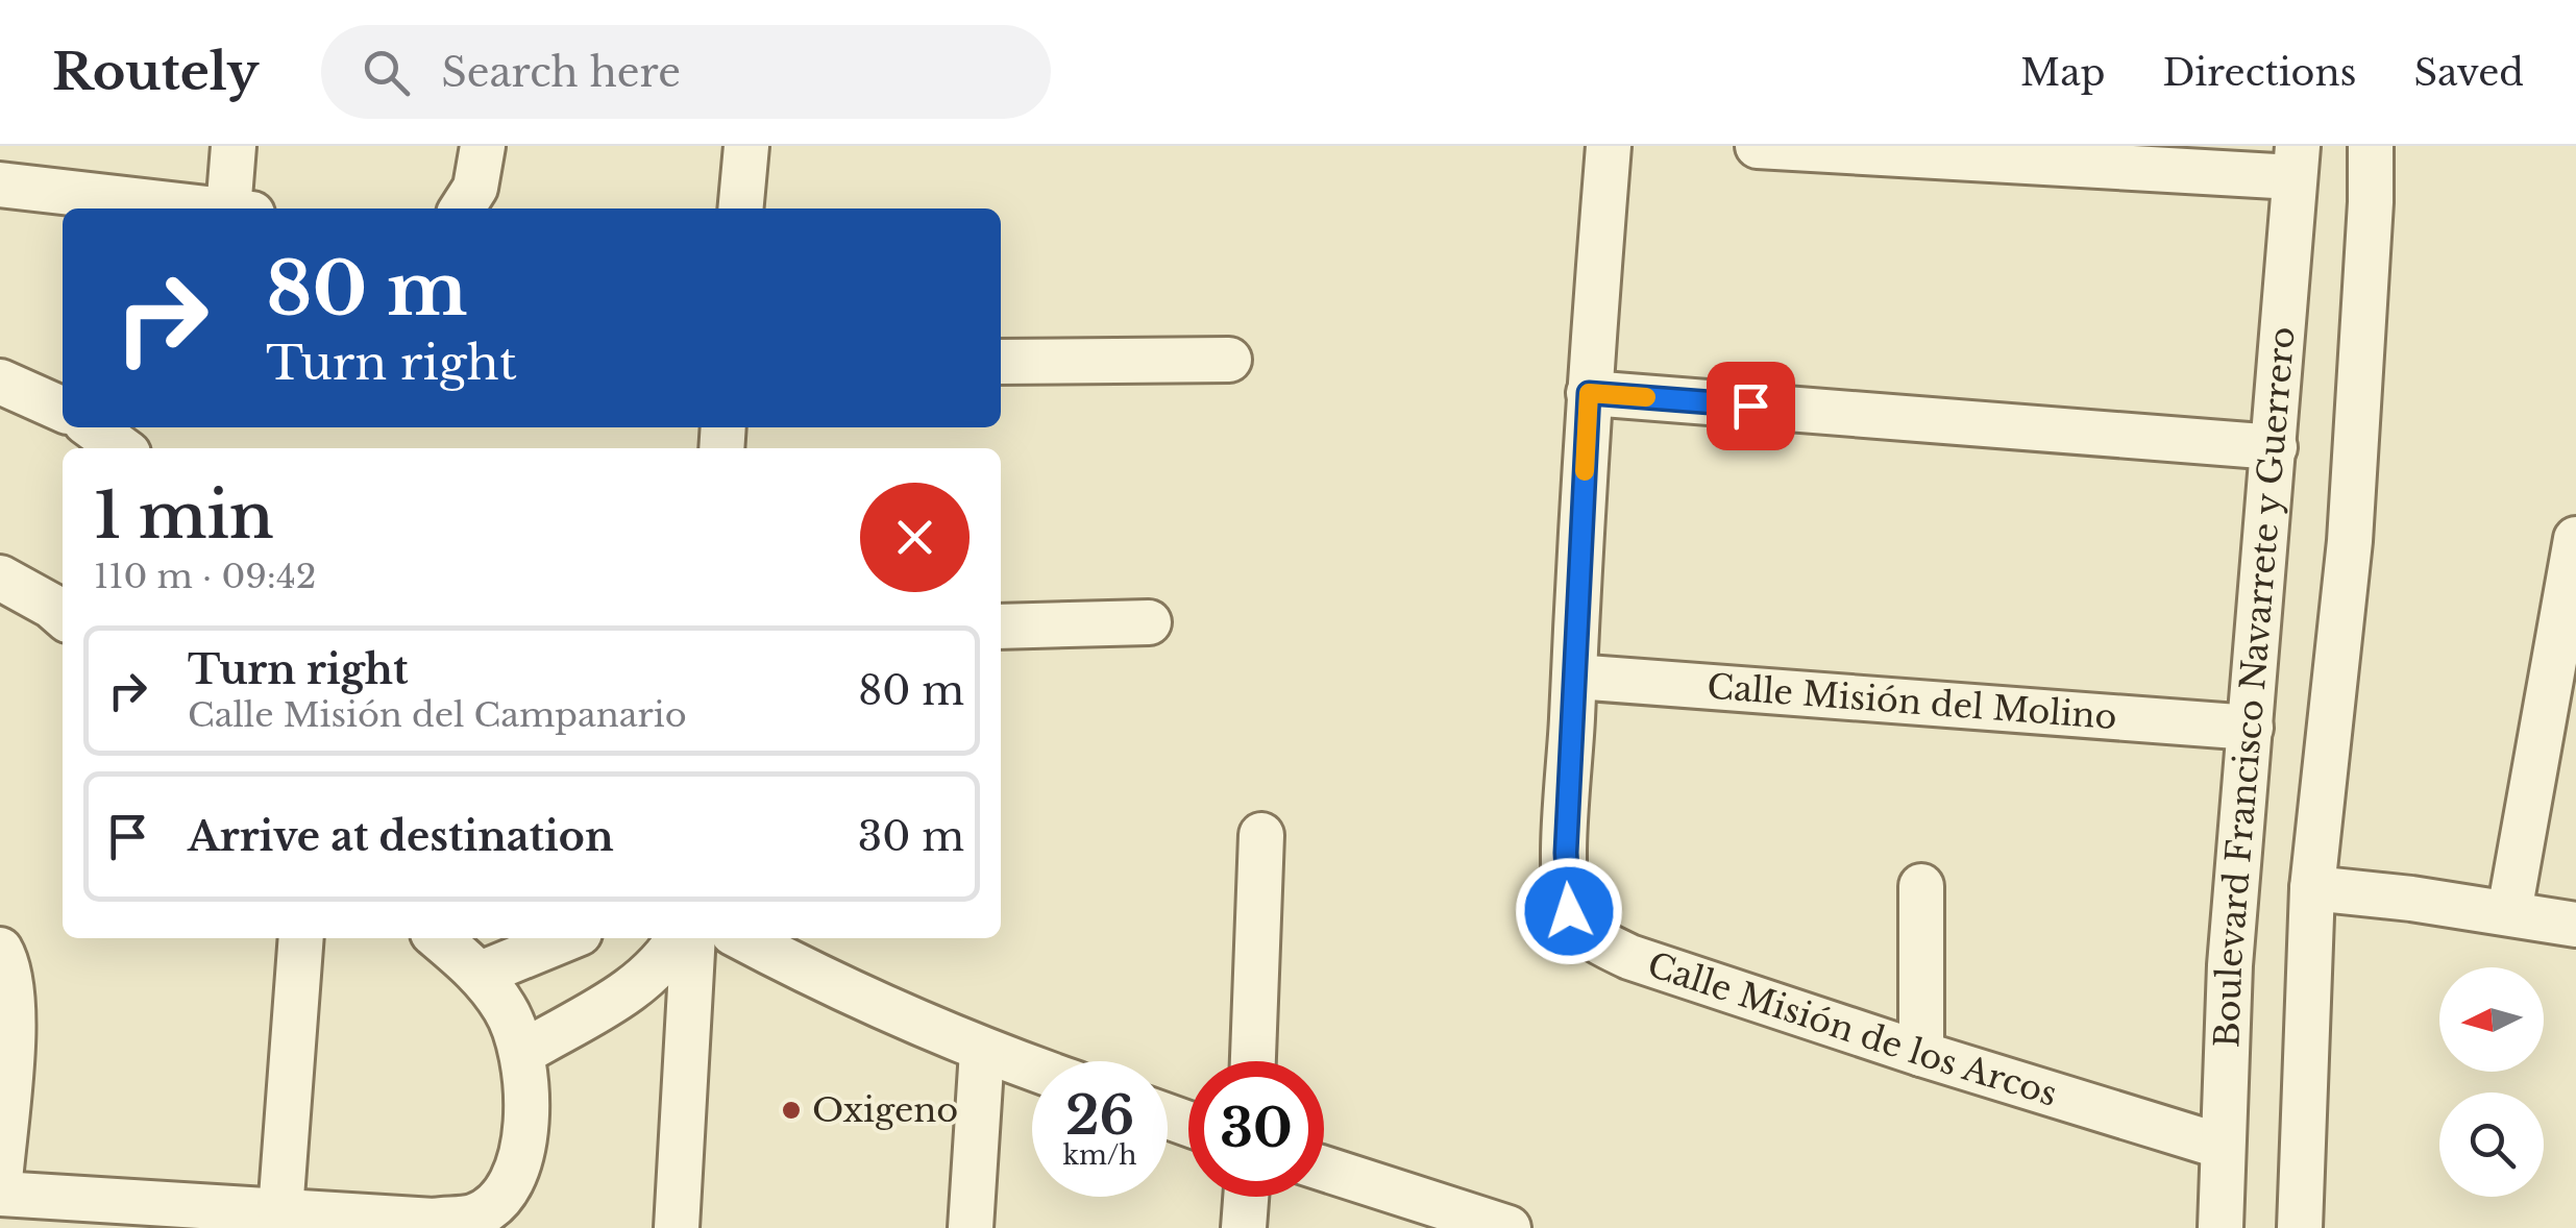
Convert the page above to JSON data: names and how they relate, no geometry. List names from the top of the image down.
{
  "streets": {
    "street": ["Boulevard Francisco Navarrete y Guerrero", "Calle Misión del Molino", "Calle Misión de los Arcos"]
  },
  "crossings": [
    ["Boulevard Francisco Navarrete y Guerrero", "Calle Misión del Molino"],
    ["Boulevard Francisco Navarrete y Guerrero", "Calle Misión de los Arcos"],
    ["Calle Misión del Molino", "Calle Misión de los Arcos"]
  ],
  "places": ["Oxigeno"],
  "north": "left",
  "page": {
    "header": "Routely",
    "search": "Search here",
    "nav": ["Map", "Directions", "Saved"],
    "turn": ["80 m", "Turn right"],
    "heading": ["1 min", "110 m · 09:42"],
    "list": [
      {
        "name": "Turn right",
        "note": "Calle Misión del Campanario",
        "value": "80 m"
      },
      {
        "name": "Arrive at destination",
        "value": "30 m"
      }
    ],
    "speed": "26 km/h",
    "limit": "30"
  }
}
